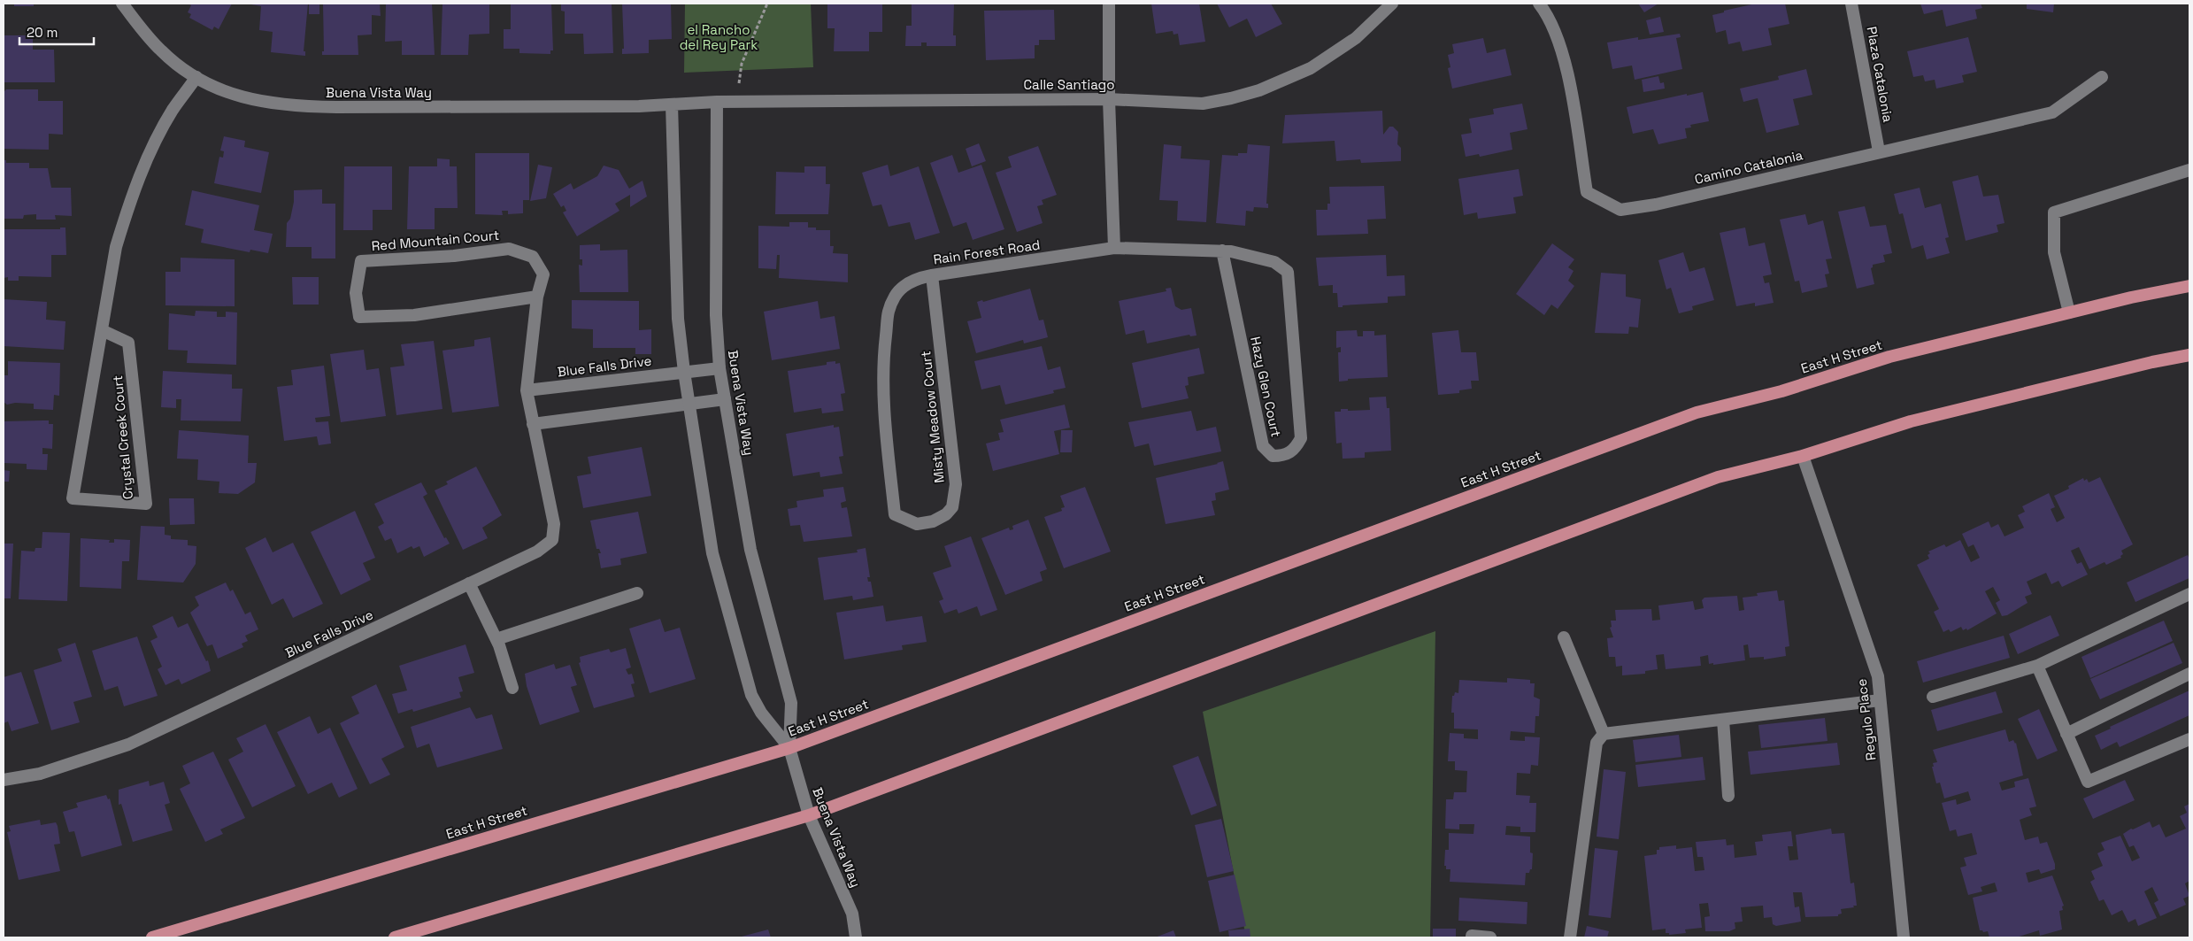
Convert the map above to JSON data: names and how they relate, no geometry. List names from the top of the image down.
{
  "streets": {
    "main road": ["East H Street"],
    "street": [
      "Plaza Catalonia",
      "Calle Santiago",
      "Buena Vista Way",
      "Camino Catalonia",
      "Red Mountain Court",
      "Rain Forest Road",
      "Blue Falls Drive",
      "Hazy Glen Court",
      "Misty Meadow Court",
      "Crystal Creek Court",
      "Regulo Place"
    ]
  },
  "crossings": [
    ["Plaza Catalonia", "Camino Catalonia"],
    ["Calle Santiago", "Buena Vista Way"],
    ["Buena Vista Way", "East H Street"],
    ["Buena Vista Way", "Blue Falls Drive"],
    ["Buena Vista Way", "Crystal Creek Court"],
    ["Red Mountain Court", "Blue Falls Drive"],
    ["Rain Forest Road", "Hazy Glen Court"],
    ["Rain Forest Road", "Misty Meadow Court"]
  ],
  "parks": ["el Rancho del Rey Park"],
  "scale_bar": "20 m"
}
